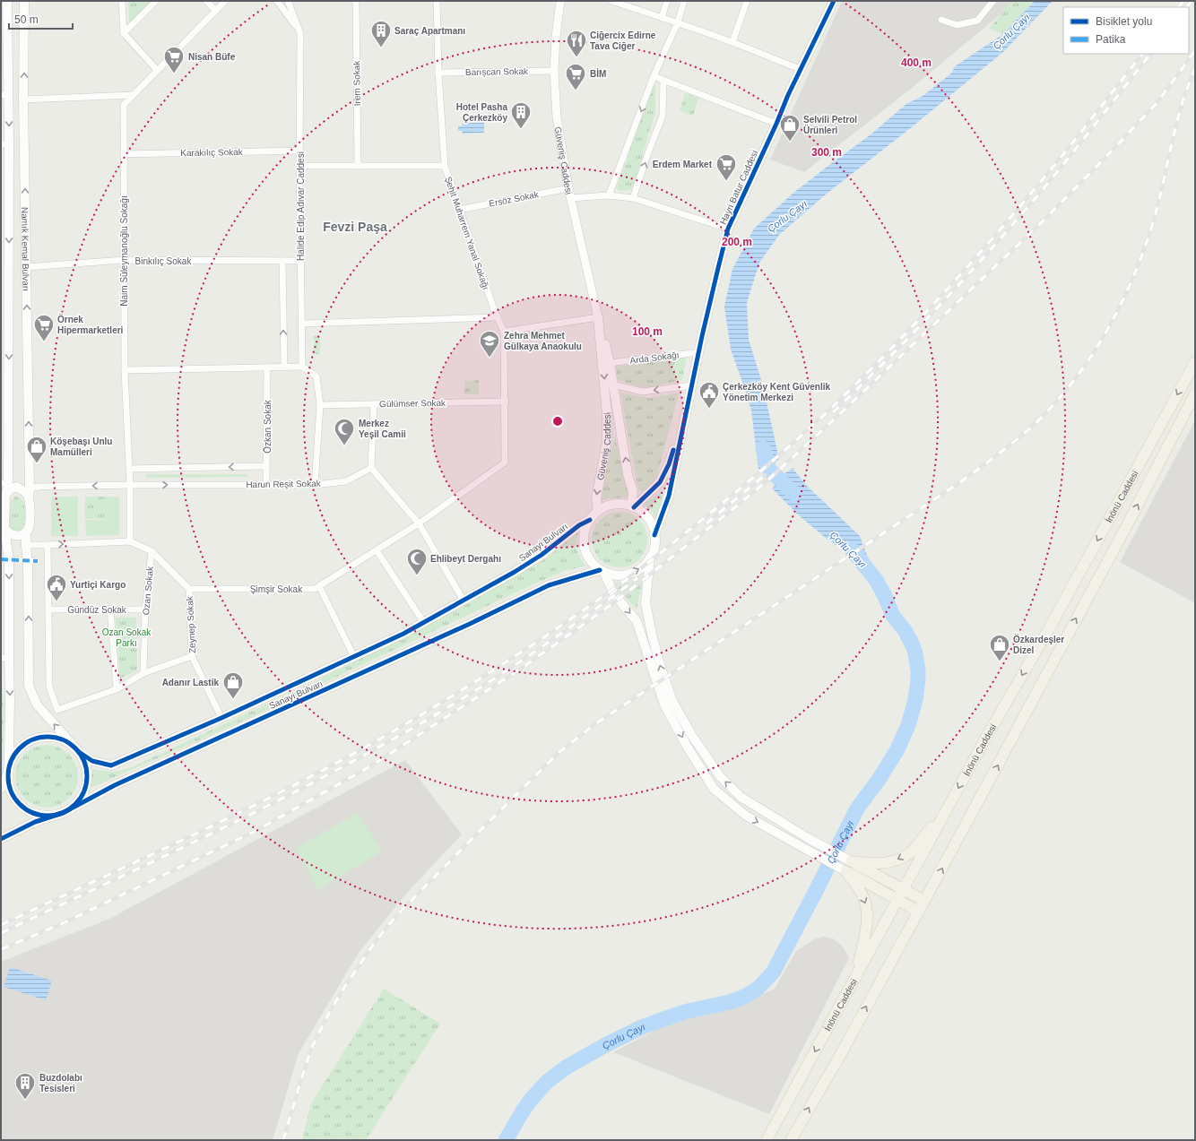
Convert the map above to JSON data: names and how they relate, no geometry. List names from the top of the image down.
{
  "streets": {
    "main road": [
      "Güveniş Caddesi",
      "Hayri Batur Caddesi",
      "Namık Kemal Bulvarı",
      "İnönü Caddesi",
      "Sanayi Bulvarı"
    ],
    "street": [
      "Barışcan Sokak",
      "İrem Sokak",
      "Karakılıç Sokak",
      "Ersöz Sokak",
      "Halide Edip Adıvar Caddesi",
      "Şehit Muharrem Yanal Sokağı",
      "Naim Süleymanoğlu Sokağı",
      "Binkılıç Sokak",
      "Arda Sokağı",
      "Gülümser Sokak",
      "Özkan Sokak",
      "Harun Reşit Sokak",
      "Şimşir Sokak",
      "Ozan Sokak",
      "Gündüz Sokak",
      "Zeynep Sokak"
    ]
  },
  "crossings": [
    ["Barışcan Sokak", "Güveniş Caddesi"],
    ["Barışcan Sokak", "Şehit Muharrem Yanal Sokağı"],
    ["Karakılıç Sokak", "Halide Edip Adıvar Caddesi"],
    ["Karakılıç Sokak", "Naim Süleymanoğlu Sokağı"],
    ["Güveniş Caddesi", "Hayri Batur Caddesi"],
    ["Güveniş Caddesi", "Ersöz Sokak"],
    ["Güveniş Caddesi", "Arda Sokağı"],
    ["Güveniş Caddesi", "Sanayi Bulvarı"],
    ["Hayri Batur Caddesi", "Arda Sokağı"],
    ["Hayri Batur Caddesi", "Sanayi Bulvarı"],
    ["Ersöz Sokak", "Şehit Muharrem Yanal Sokağı"],
    ["Halide Edip Adıvar Caddesi", "Binkılıç Sokak"],
    ["Şehit Muharrem Yanal Sokağı", "Gülümser Sokak"],
    ["Şehit Muharrem Yanal Sokağı", "Şimşir Sokak"],
    ["Namık Kemal Bulvarı", "Binkılıç Sokak"],
    ["Namık Kemal Bulvarı", "Harun Reşit Sokak"],
    ["Namık Kemal Bulvarı", "Sanayi Bulvarı"],
    ["Naim Süleymanoğlu Sokağı", "Binkılıç Sokak"],
    ["Naim Süleymanoğlu Sokağı", "Harun Reşit Sokak"],
    ["Özkan Sokak", "Harun Reşit Sokak"],
    ["Sanayi Bulvarı", "Zeynep Sokak"],
    ["Şimşir Sokak", "Zeynep Sokak"],
    ["Ozan Sokak", "Gündüz Sokak"]
  ],
  "districts": ["Fevzi Paşa"],
  "water": ["Çorlu Çayı"],
  "parks": ["Ozan Sokak Parkı"],
  "places": {
    "building": ["Saraç Apartmanı", "Hotel Pasha Çerkezköy", "Buzdolabı Tesisleri"],
    "restaurant": ["Ciğercix Edirne Tava Ciğer"],
    "supermarket": [
      "Nisan Büfe",
      "BİM",
      "Erdem Market",
      "Örnek Hipermarketleri"
    ],
    "shop": [
      "Selvili Petrol Ürünleri",
      "Köşebaşı Unlu Mamülleri",
      "Özkardeşler Dizel",
      "Adanır Lastik"
    ],
    "school or university": ["Zehra Mehmet Gülkaya Anaokulu"],
    "public building": ["Çerkezköy Kent Güvenlik Yönetim Merkezi", "Yurtiçi Kargo"],
    "mosque": ["Merkez Yeşil Camii", "Ehlibeyt Dergahı"]
  },
  "legend": ["Bisiklet yolu", "Patika"],
  "scale_bar": "50 m",
  "rings": [
    "400 m",
    "300 m",
    "200 m",
    "100 m"
  ]
}
